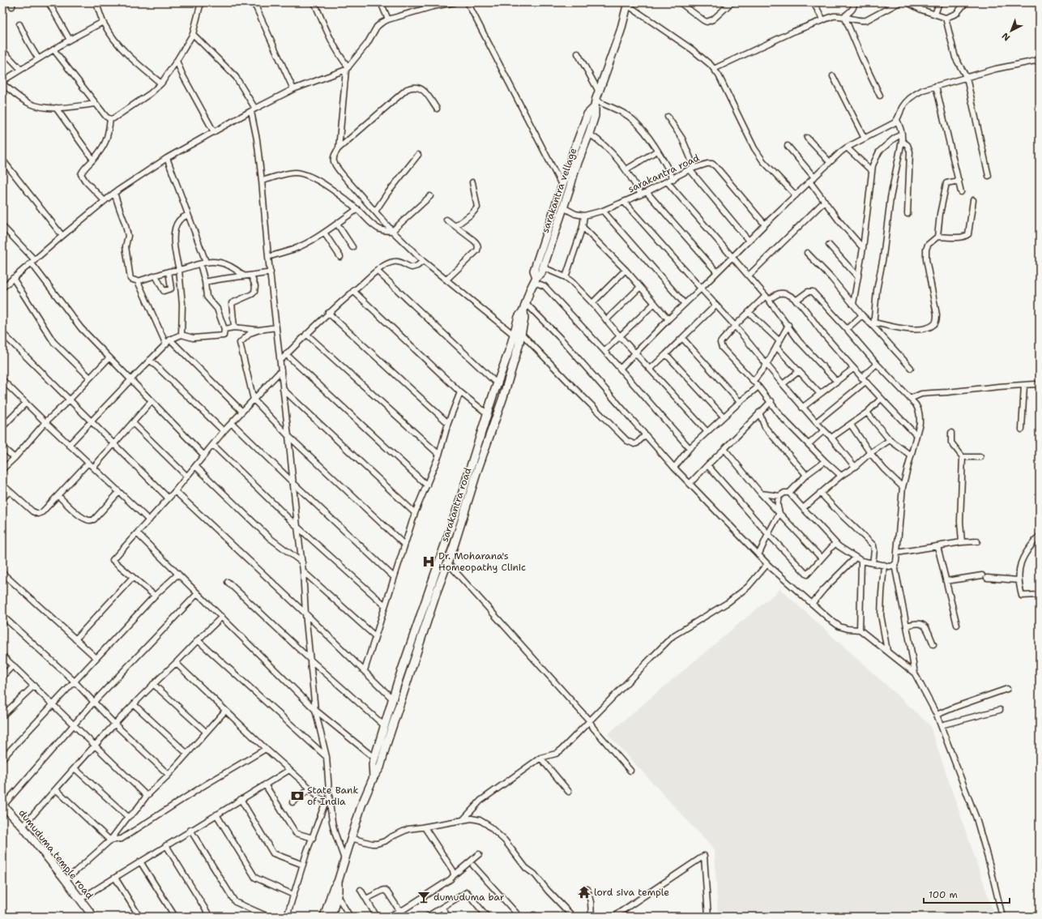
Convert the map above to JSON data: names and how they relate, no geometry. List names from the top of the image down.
{
  "streets": {
    "street": ["sarakantra road", "sarakantra vellage", "dumuduma temple road"]
  },
  "crossings": [
    ["sarakantra road", "sarakantra vellage"]
  ],
  "places": {
    "hospital": ["Dr. Moharana's Homeopathy Clinic"],
    "bank": ["State Bank of India"],
    "temple": ["lord siva temple"],
    "bar": ["dumuduma bar"]
  },
  "scale_bar": "100 m",
  "north": "bottom left"
}
